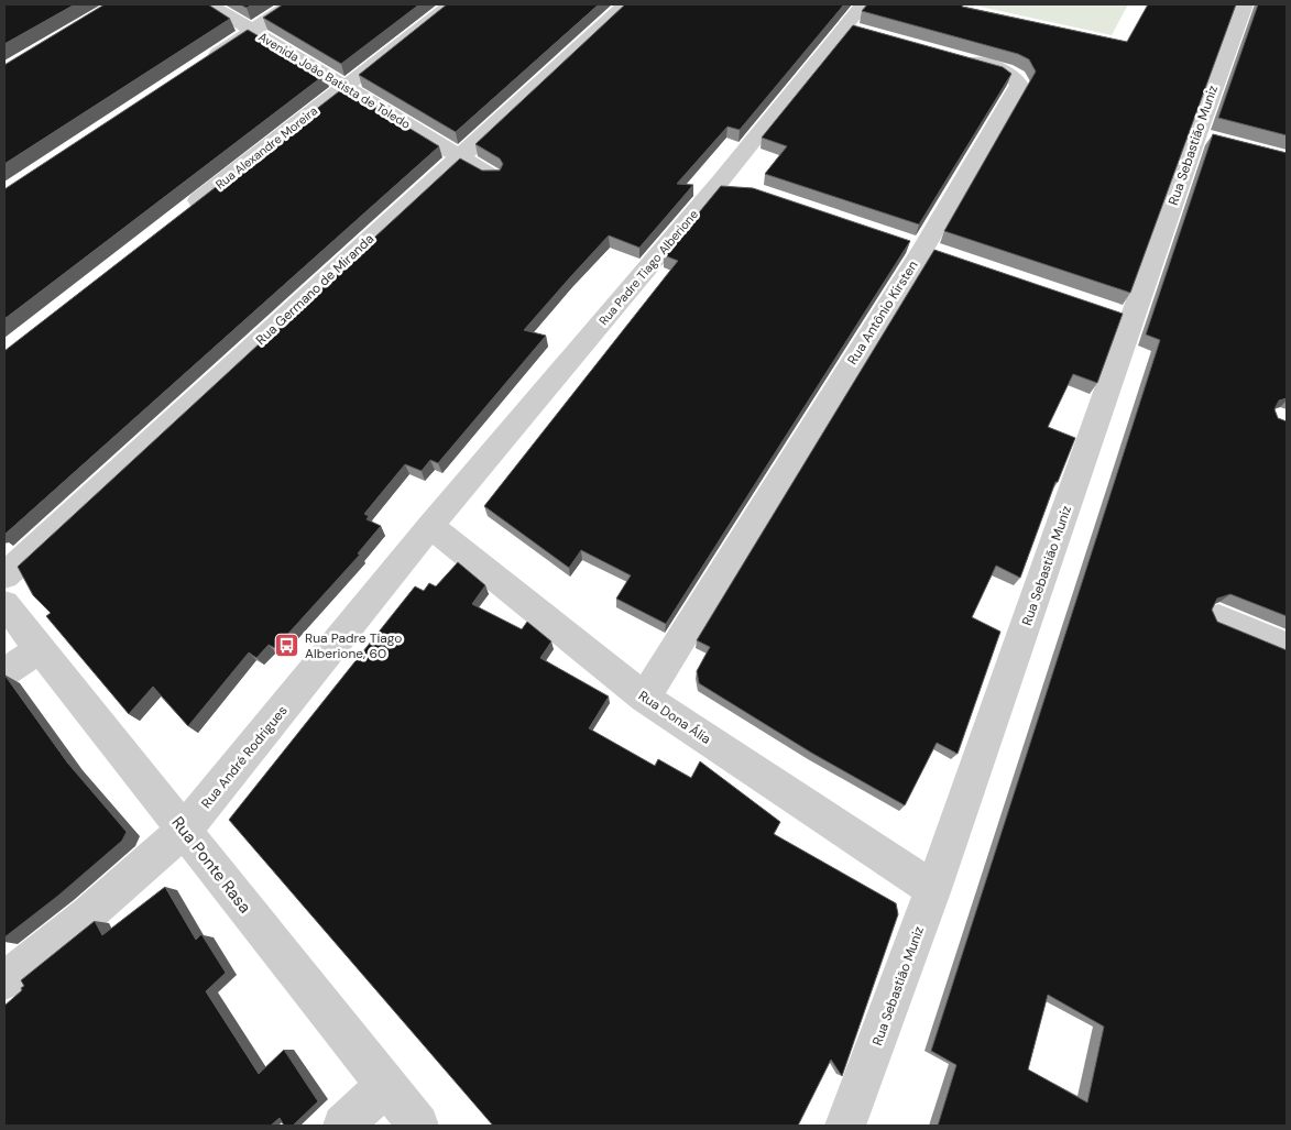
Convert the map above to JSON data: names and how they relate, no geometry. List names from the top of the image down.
{
  "streets": {
    "street": [
      "Avenida João Batista de Toledo",
      "Rua Sebastião Muniz",
      "Rua Alexandre Moreira",
      "Rua Padre Tiago Alberione",
      "Rua Germano de Miranda",
      "Rua Antônio Kirsten",
      "Rua Dona Ália",
      "Rua André Rodrigues",
      "Rua Ponte Rasa"
    ]
  },
  "crossings": [
    ["Avenida João Batista de Toledo", "Rua Alexandre Moreira"],
    ["Avenida João Batista de Toledo", "Rua Germano de Miranda"],
    ["Rua Sebastião Muniz", "Rua Dona Ália"],
    ["Rua Padre Tiago Alberione", "Rua Dona Ália"],
    ["Rua Padre Tiago Alberione", "Rua André Rodrigues"],
    ["Rua Antônio Kirsten", "Rua Dona Ália"],
    ["Rua Dona Ália", "Rua André Rodrigues"],
    ["Rua André Rodrigues", "Rua Ponte Rasa"]
  ],
  "places": {
    "bus stop": ["Rua Padre Tiago Alberione, 60"]
  }
}
